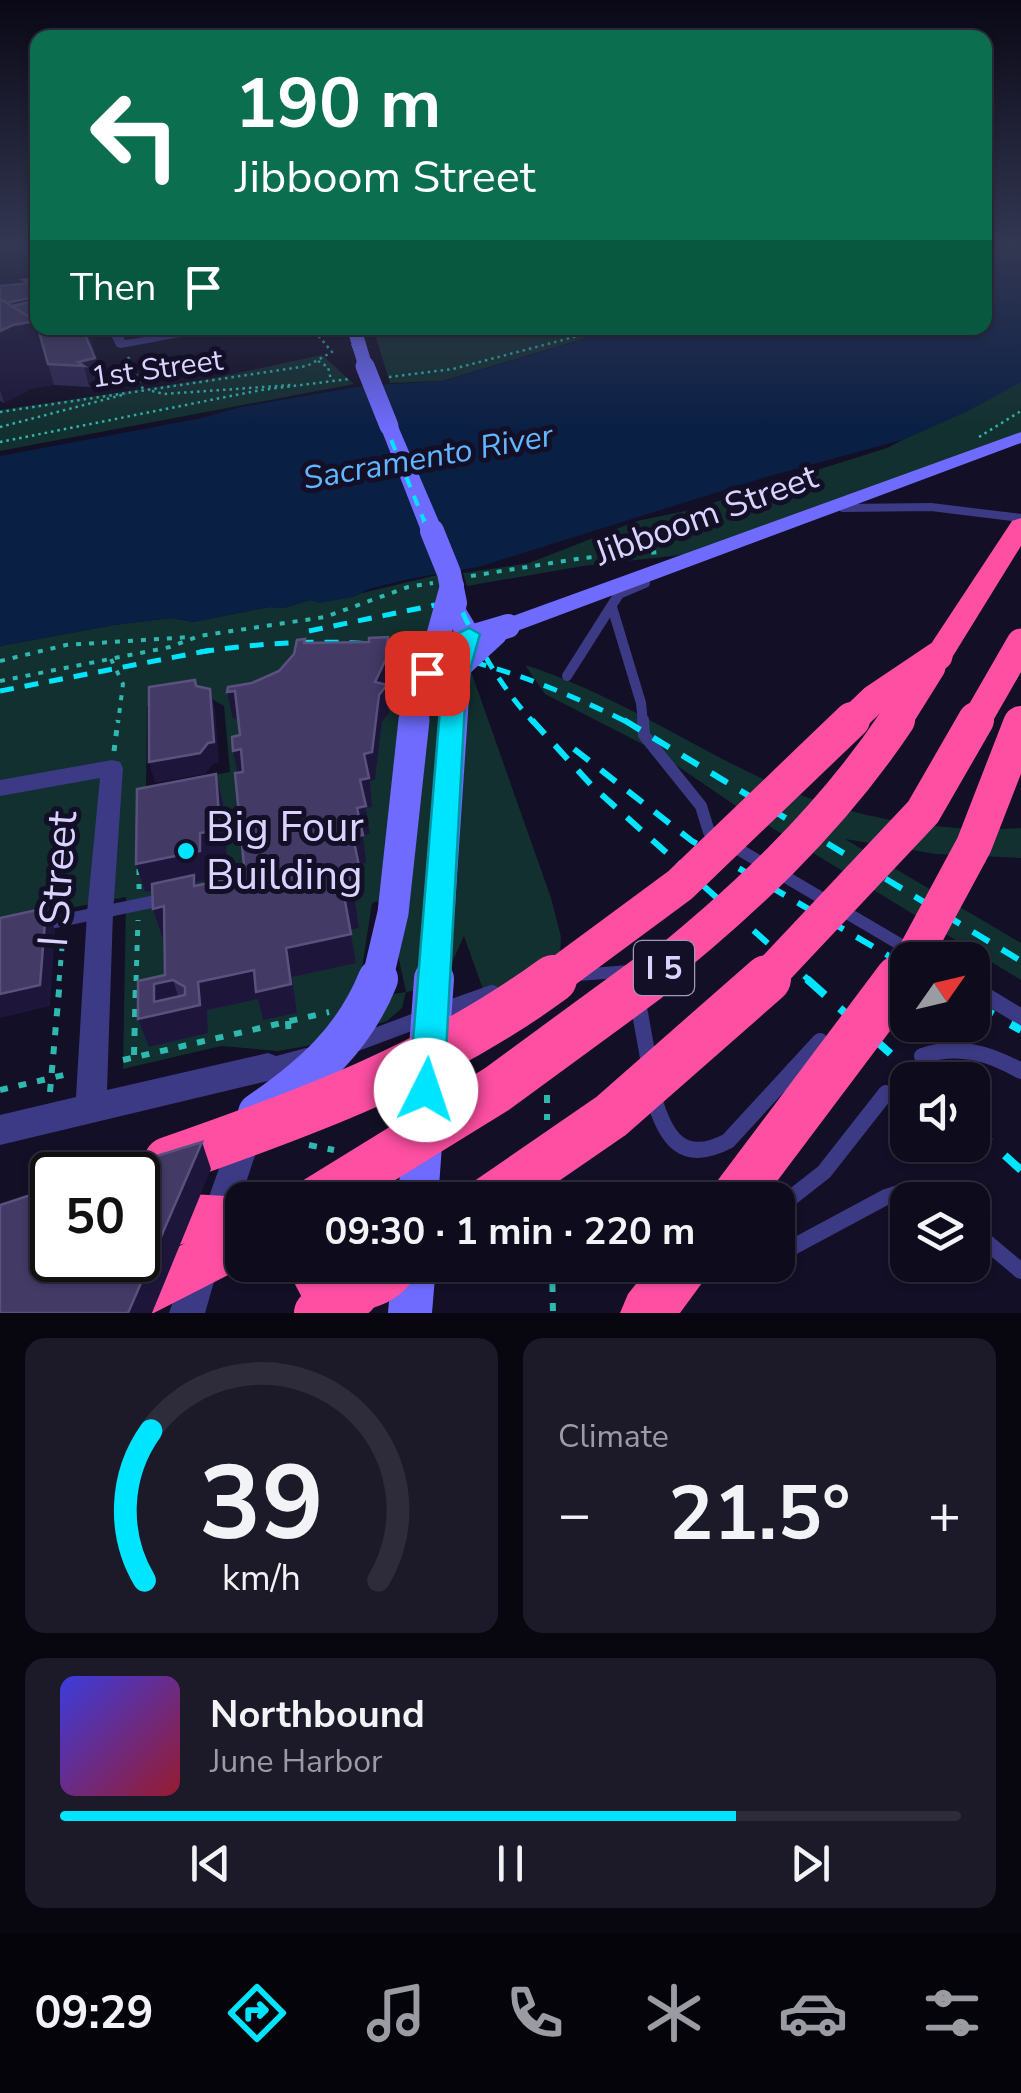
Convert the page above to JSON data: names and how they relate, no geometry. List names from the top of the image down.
{
  "streets": {
    "highway": ["I 5"],
    "main road": ["Jibboom Street"],
    "street": ["I Street"],
    "path": ["1st Street"]
  },
  "water": ["Sacramento River"],
  "places": ["Big Four Building"],
  "north": "top right",
  "page": {
    "turn": ["190 m", "Jibboom Street"],
    "then": "Then",
    "limit": "50",
    "trip": "09:30 · 1 min · 220 m",
    "tile": "Climate",
    "heat": ["−", "21.5°", "+"],
    "song": ["Northbound", "June Harbor"],
    "tabs": "09:29",
    "gauge": ["39", "km/h"]
  }
}
